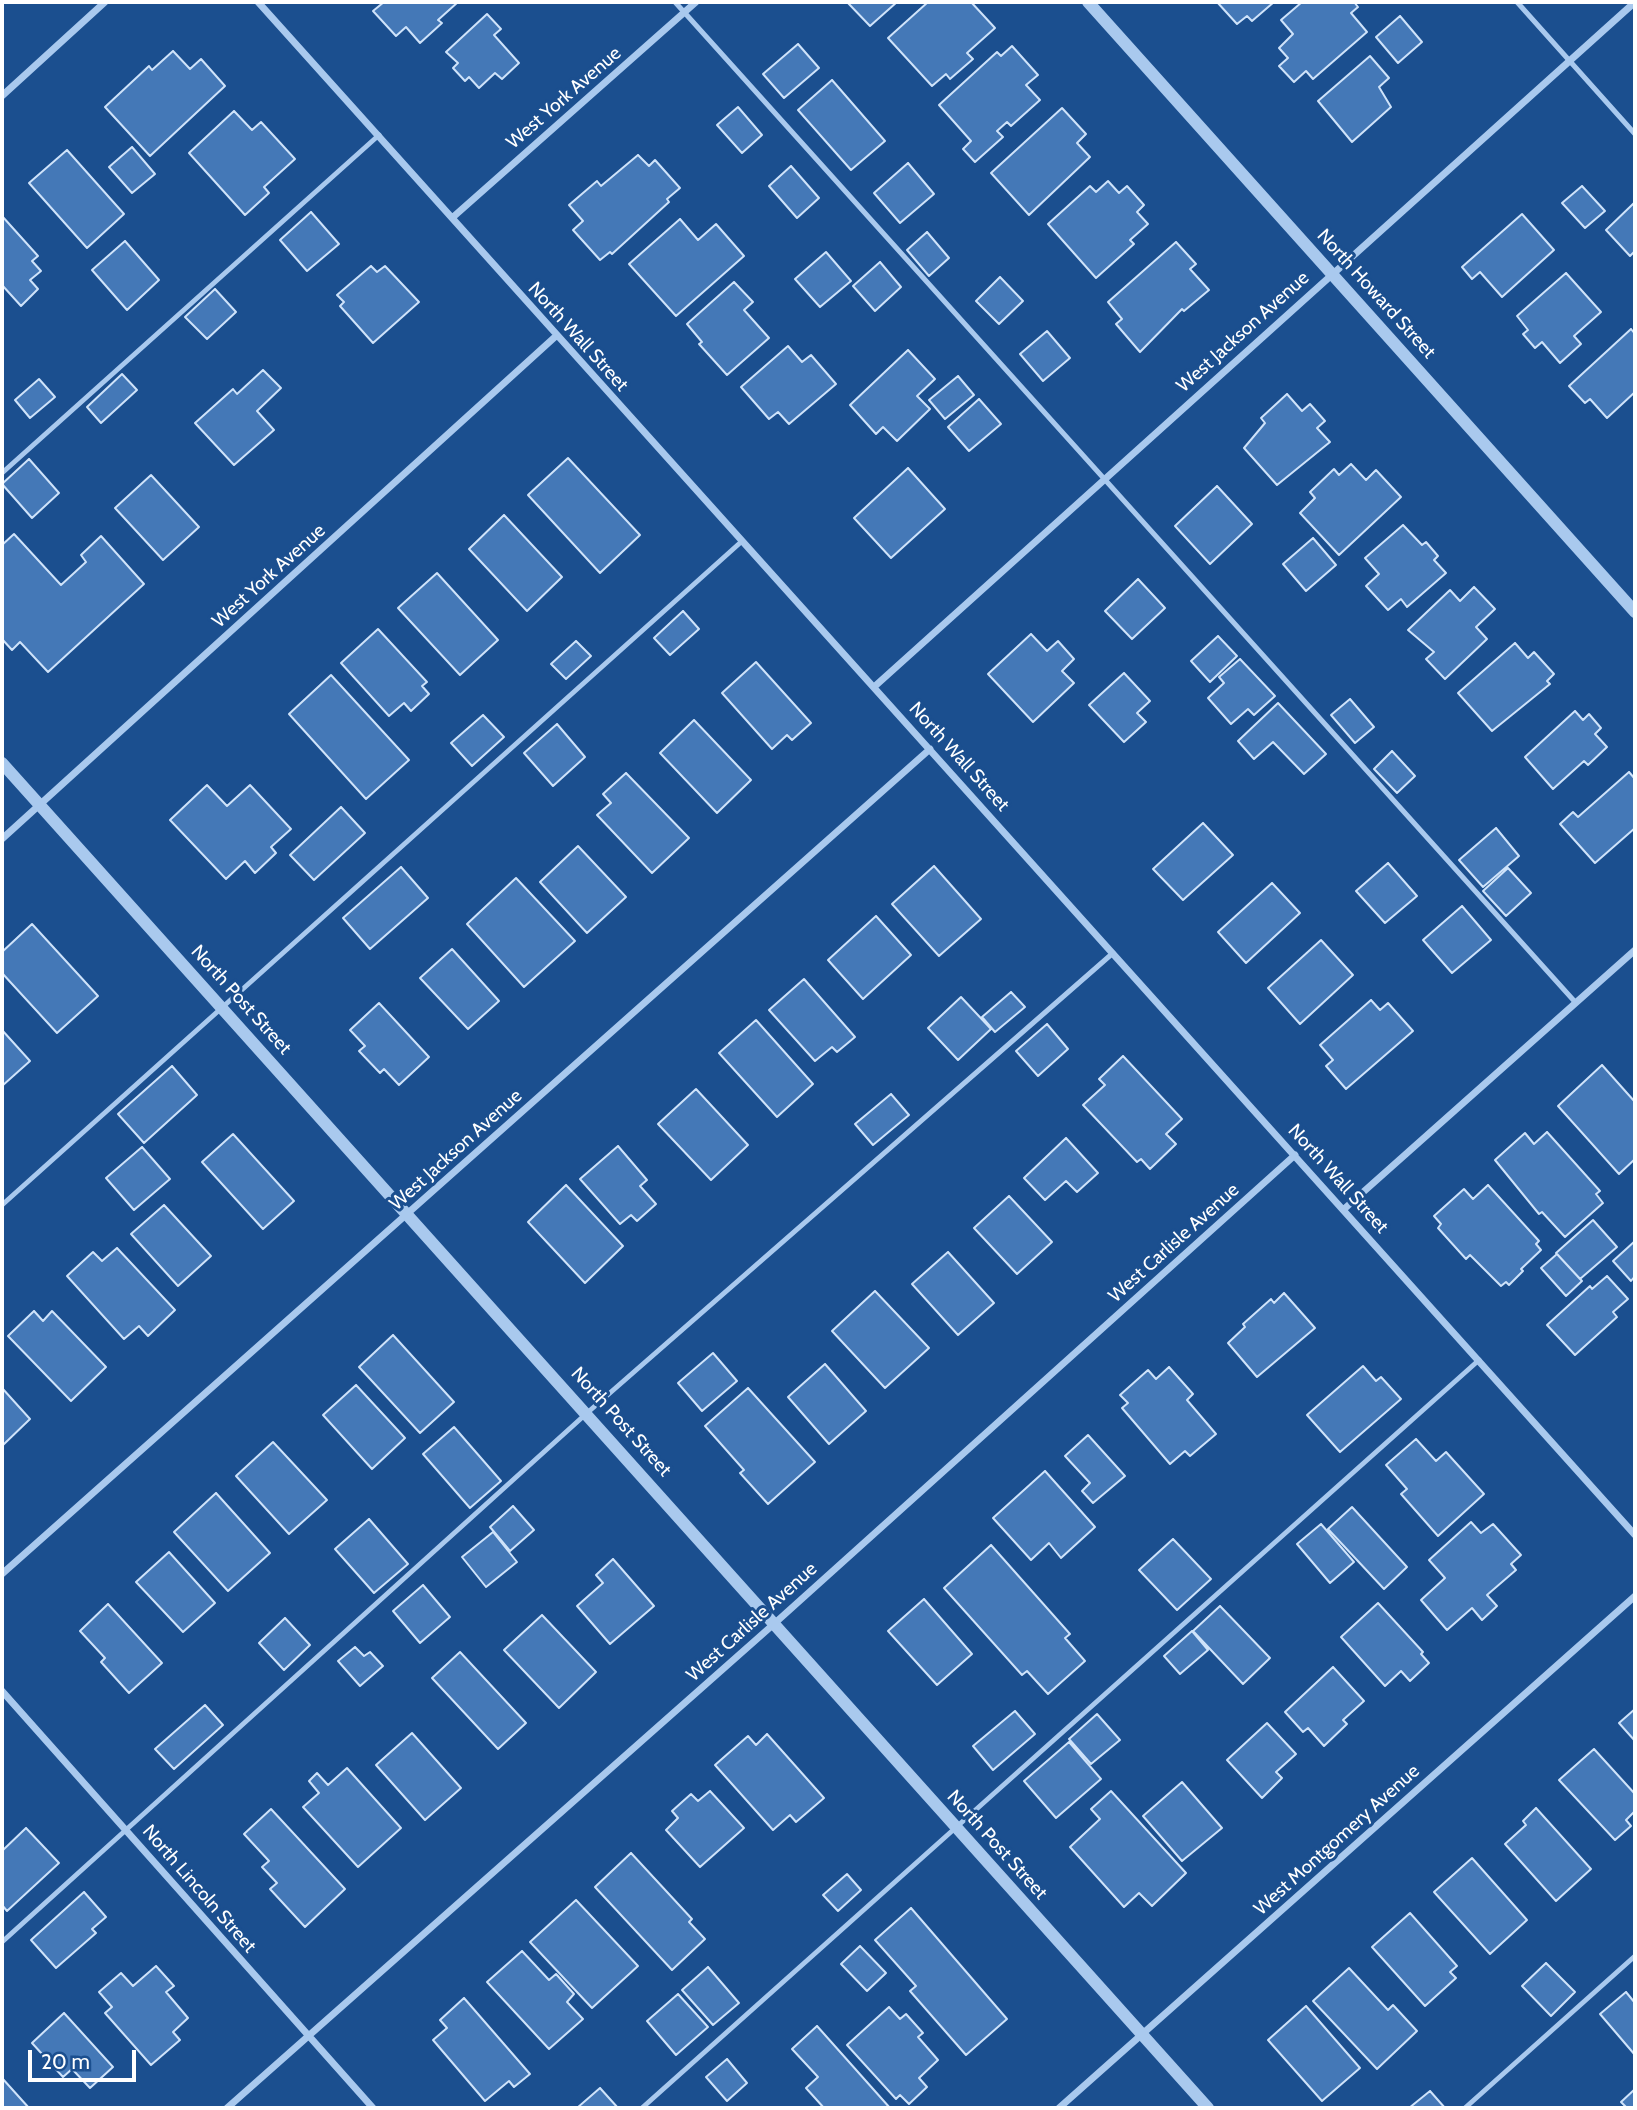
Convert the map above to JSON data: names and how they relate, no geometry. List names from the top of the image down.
{
  "streets": {
    "street": [
      "West York Avenue",
      "North Howard Street",
      "West Jackson Avenue",
      "North Wall Street",
      "North Post Street",
      "West Carlisle Avenue",
      "West Montgomery Avenue",
      "North Lincoln Street"
    ]
  },
  "crossings": [
    ["West York Avenue", "North Wall Street"],
    ["West York Avenue", "North Post Street"],
    ["North Howard Street", "West Jackson Avenue"],
    ["West Jackson Avenue", "North Wall Street"],
    ["West Jackson Avenue", "North Post Street"],
    ["North Wall Street", "West Carlisle Avenue"],
    ["North Post Street", "West Carlisle Avenue"],
    ["North Post Street", "West Montgomery Avenue"],
    ["West Carlisle Avenue", "North Lincoln Street"]
  ],
  "scale_bar": "20 m"
}
